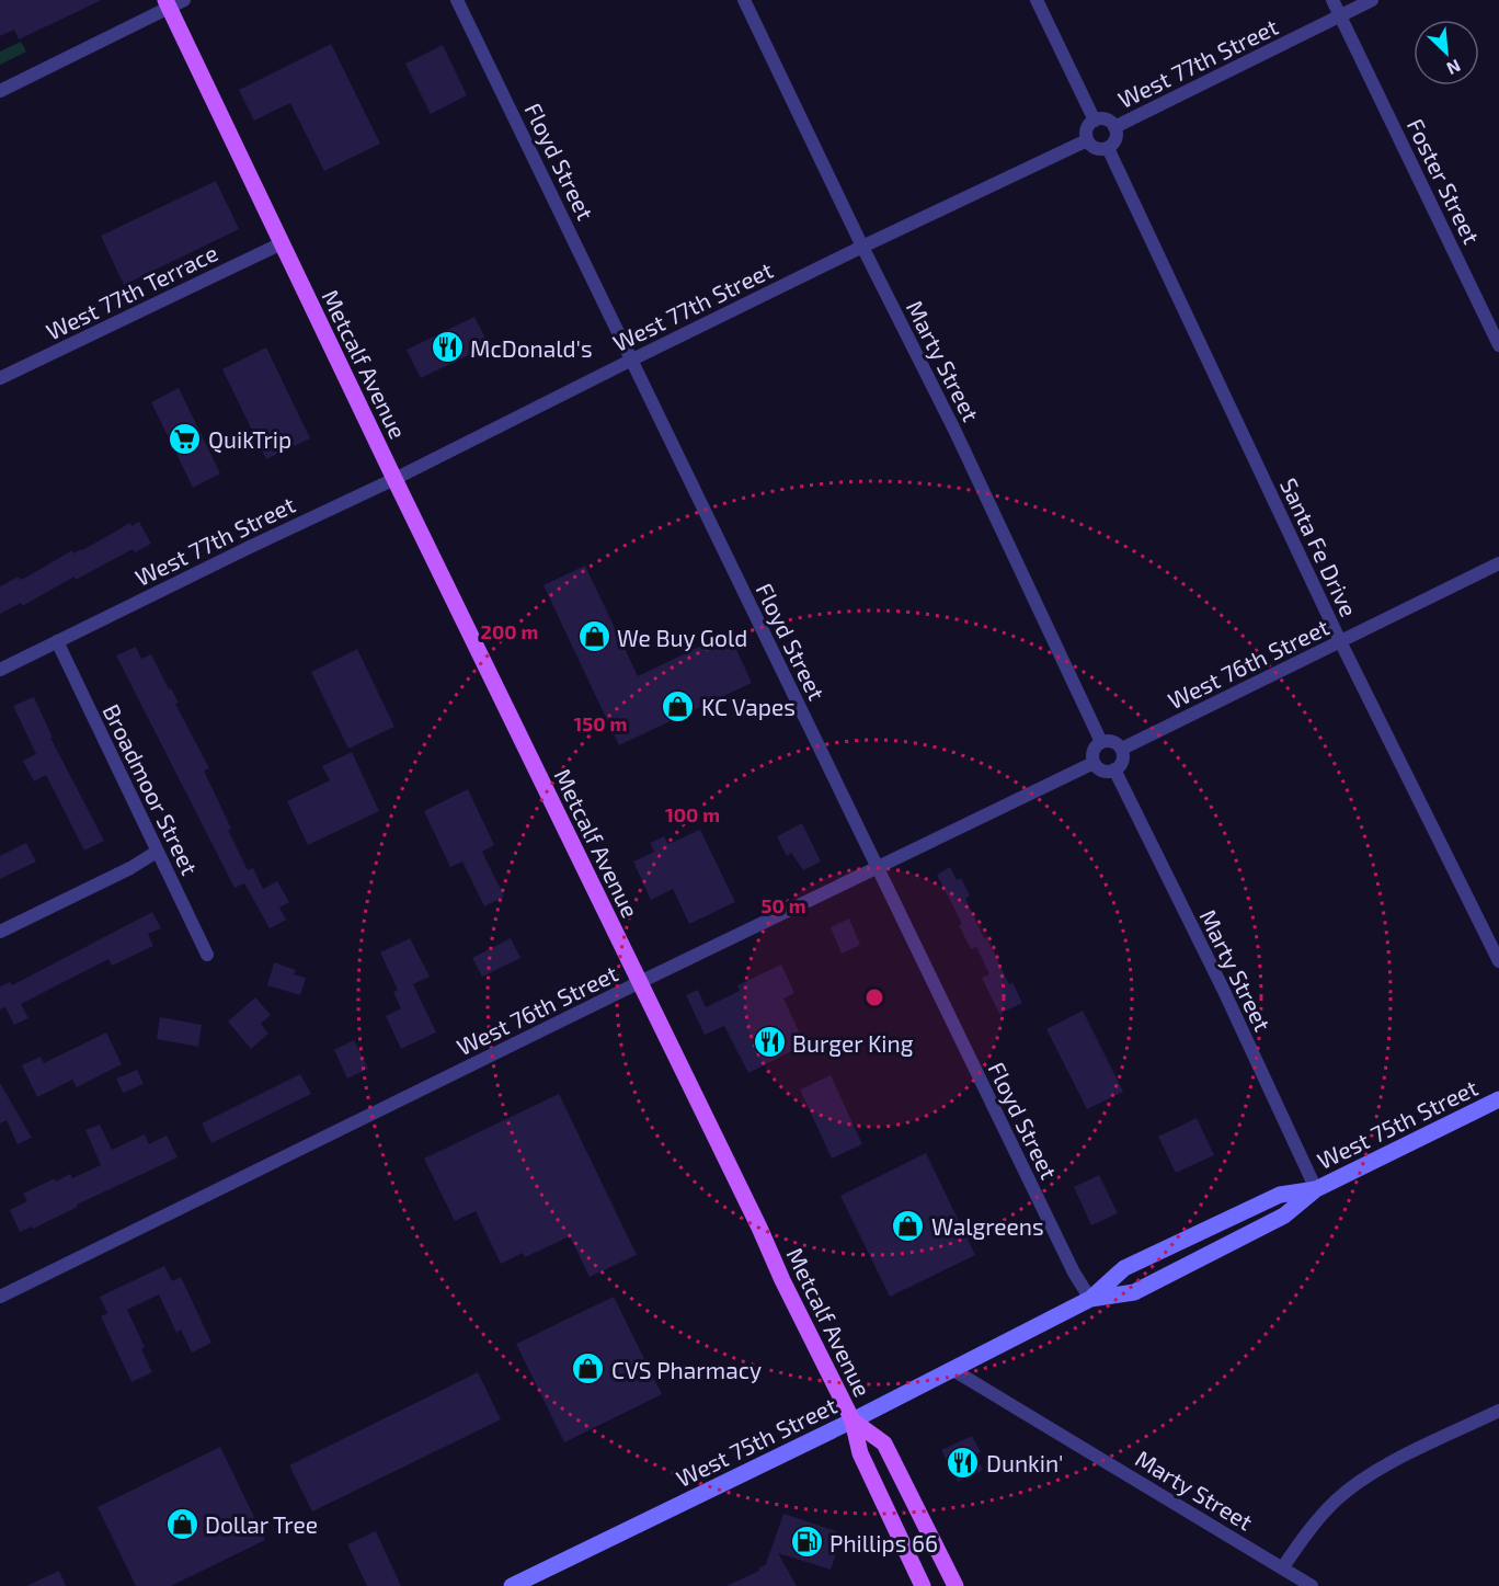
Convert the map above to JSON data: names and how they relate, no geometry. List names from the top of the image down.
{
  "streets": {
    "main road": ["Metcalf Avenue", "West 75th Street"],
    "street": [
      "West 77th Street",
      "Floyd Street",
      "Foster Street",
      "West 77th Terrace",
      "Marty Street",
      "Santa Fe Drive",
      "West 76th Street",
      "Broadmoor Street"
    ]
  },
  "crossings": [
    ["West 77th Street", "Floyd Street"],
    ["West 77th Street", "Foster Street"],
    ["West 77th Street", "Marty Street"],
    ["West 77th Street", "Metcalf Avenue"],
    ["West 77th Street", "Santa Fe Drive"],
    ["West 77th Street", "Broadmoor Street"],
    ["Floyd Street", "West 76th Street"],
    ["Floyd Street", "West 75th Street"],
    ["West 77th Terrace", "Metcalf Avenue"],
    ["Marty Street", "West 76th Street"],
    ["Marty Street", "West 75th Street"],
    ["Metcalf Avenue", "West 76th Street"],
    ["Metcalf Avenue", "West 75th Street"],
    ["Santa Fe Drive", "West 76th Street"]
  ],
  "places": {
    "restaurant": ["McDonald's", "Burger King", "Dunkin'"],
    "supermarket": ["QuikTrip"],
    "shop": [
      "We Buy Gold",
      "KC Vapes",
      "Walgreens",
      "CVS Pharmacy",
      "Dollar Tree"
    ],
    "fuel station": ["Phillips 66"]
  },
  "north": "bottom right",
  "rings": [
    "200 m",
    "150 m",
    "100 m",
    "50 m"
  ]
}
